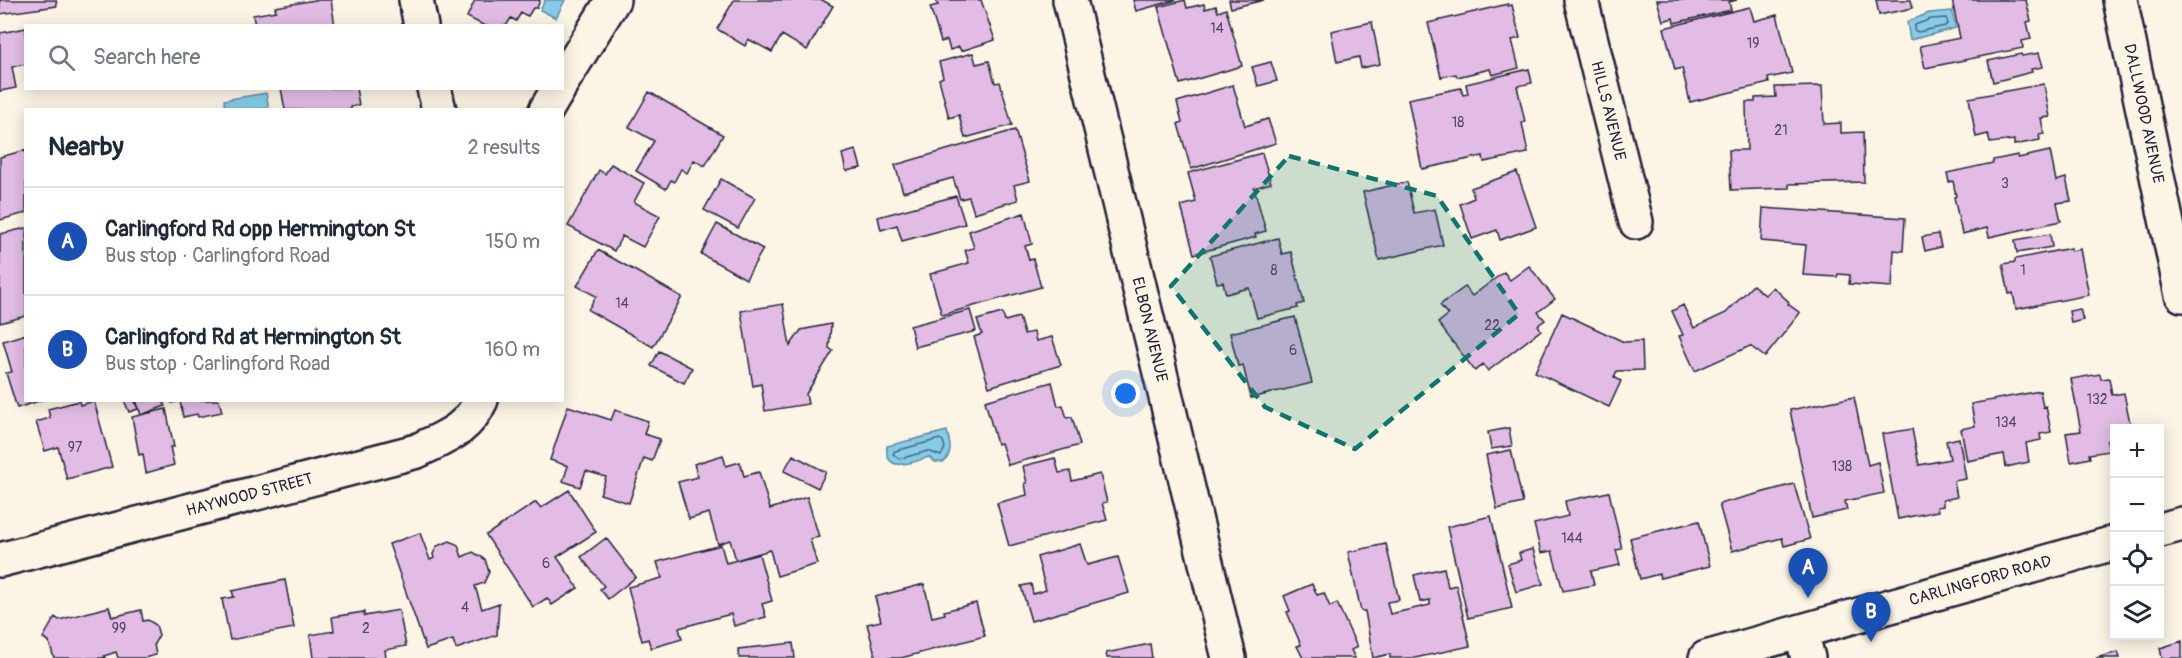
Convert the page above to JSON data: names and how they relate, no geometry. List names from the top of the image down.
{
  "streets": {
    "street": [
      "HILLS AVENUE",
      "DALLWOOD AVENUE",
      "ELBON AVENUE",
      "HAYWOOD STREET",
      "CARLINGFORD ROAD"
    ]
  },
  "house_numbers": [
    "14",
    "19",
    "18",
    "21",
    "3",
    "8",
    "1",
    "14",
    "22",
    "6",
    "132",
    "134",
    "97",
    "138",
    "144",
    "6",
    "4",
    "99",
    "2"
  ],
  "page": {
    "search": "Search here",
    "heading": ["Nearby", "2 results"],
    "list": [
      {
        "mark": "A",
        "name": "Carlingford Rd opp Hermington St",
        "note": "Bus stop · Carlingford Road",
        "value": "150 m"
      },
      {
        "mark": "B",
        "name": "Carlingford Rd at Hermington St",
        "note": "Bus stop · Carlingford Road",
        "value": "160 m"
      }
    ],
    "map_buttons": ["+", "−"],
    "pins": ["A", "B"]
  }
}
